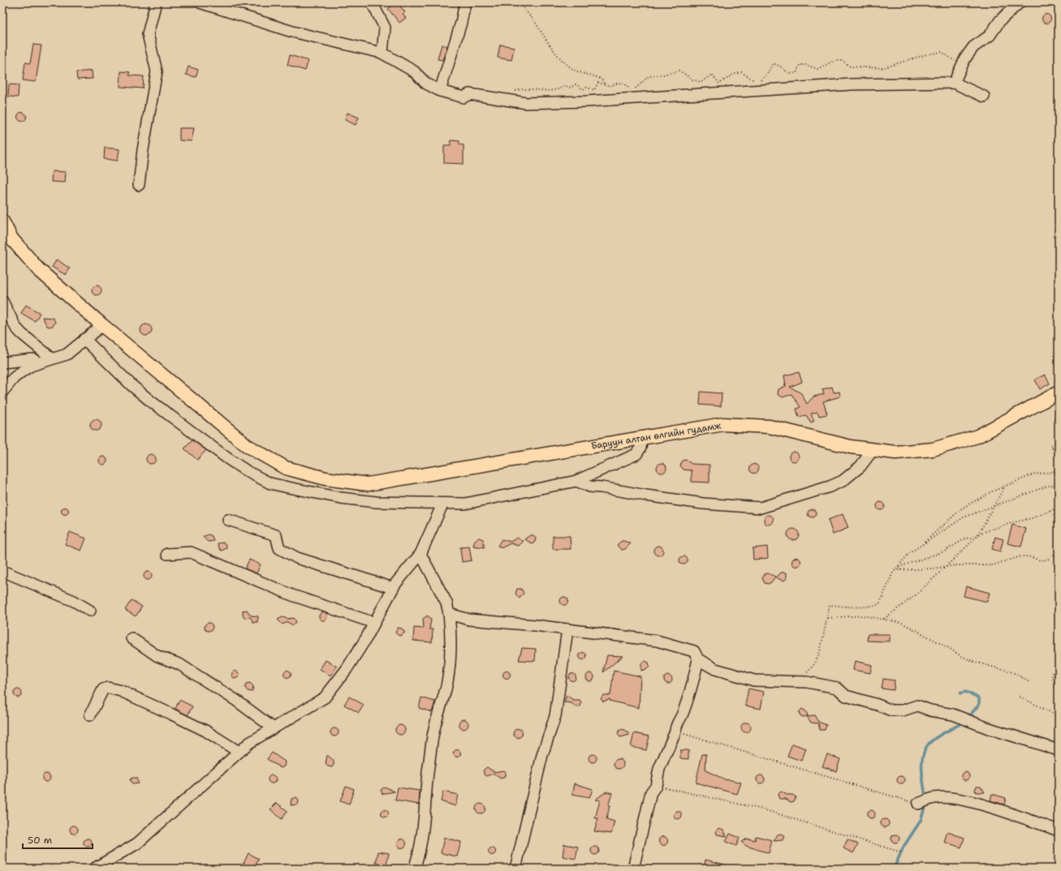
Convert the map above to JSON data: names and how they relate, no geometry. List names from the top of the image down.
{
  "streets": {
    "main road": ["Баруун алтан өлгийн гудамж"]
  },
  "scale_bar": "50 m"
}
